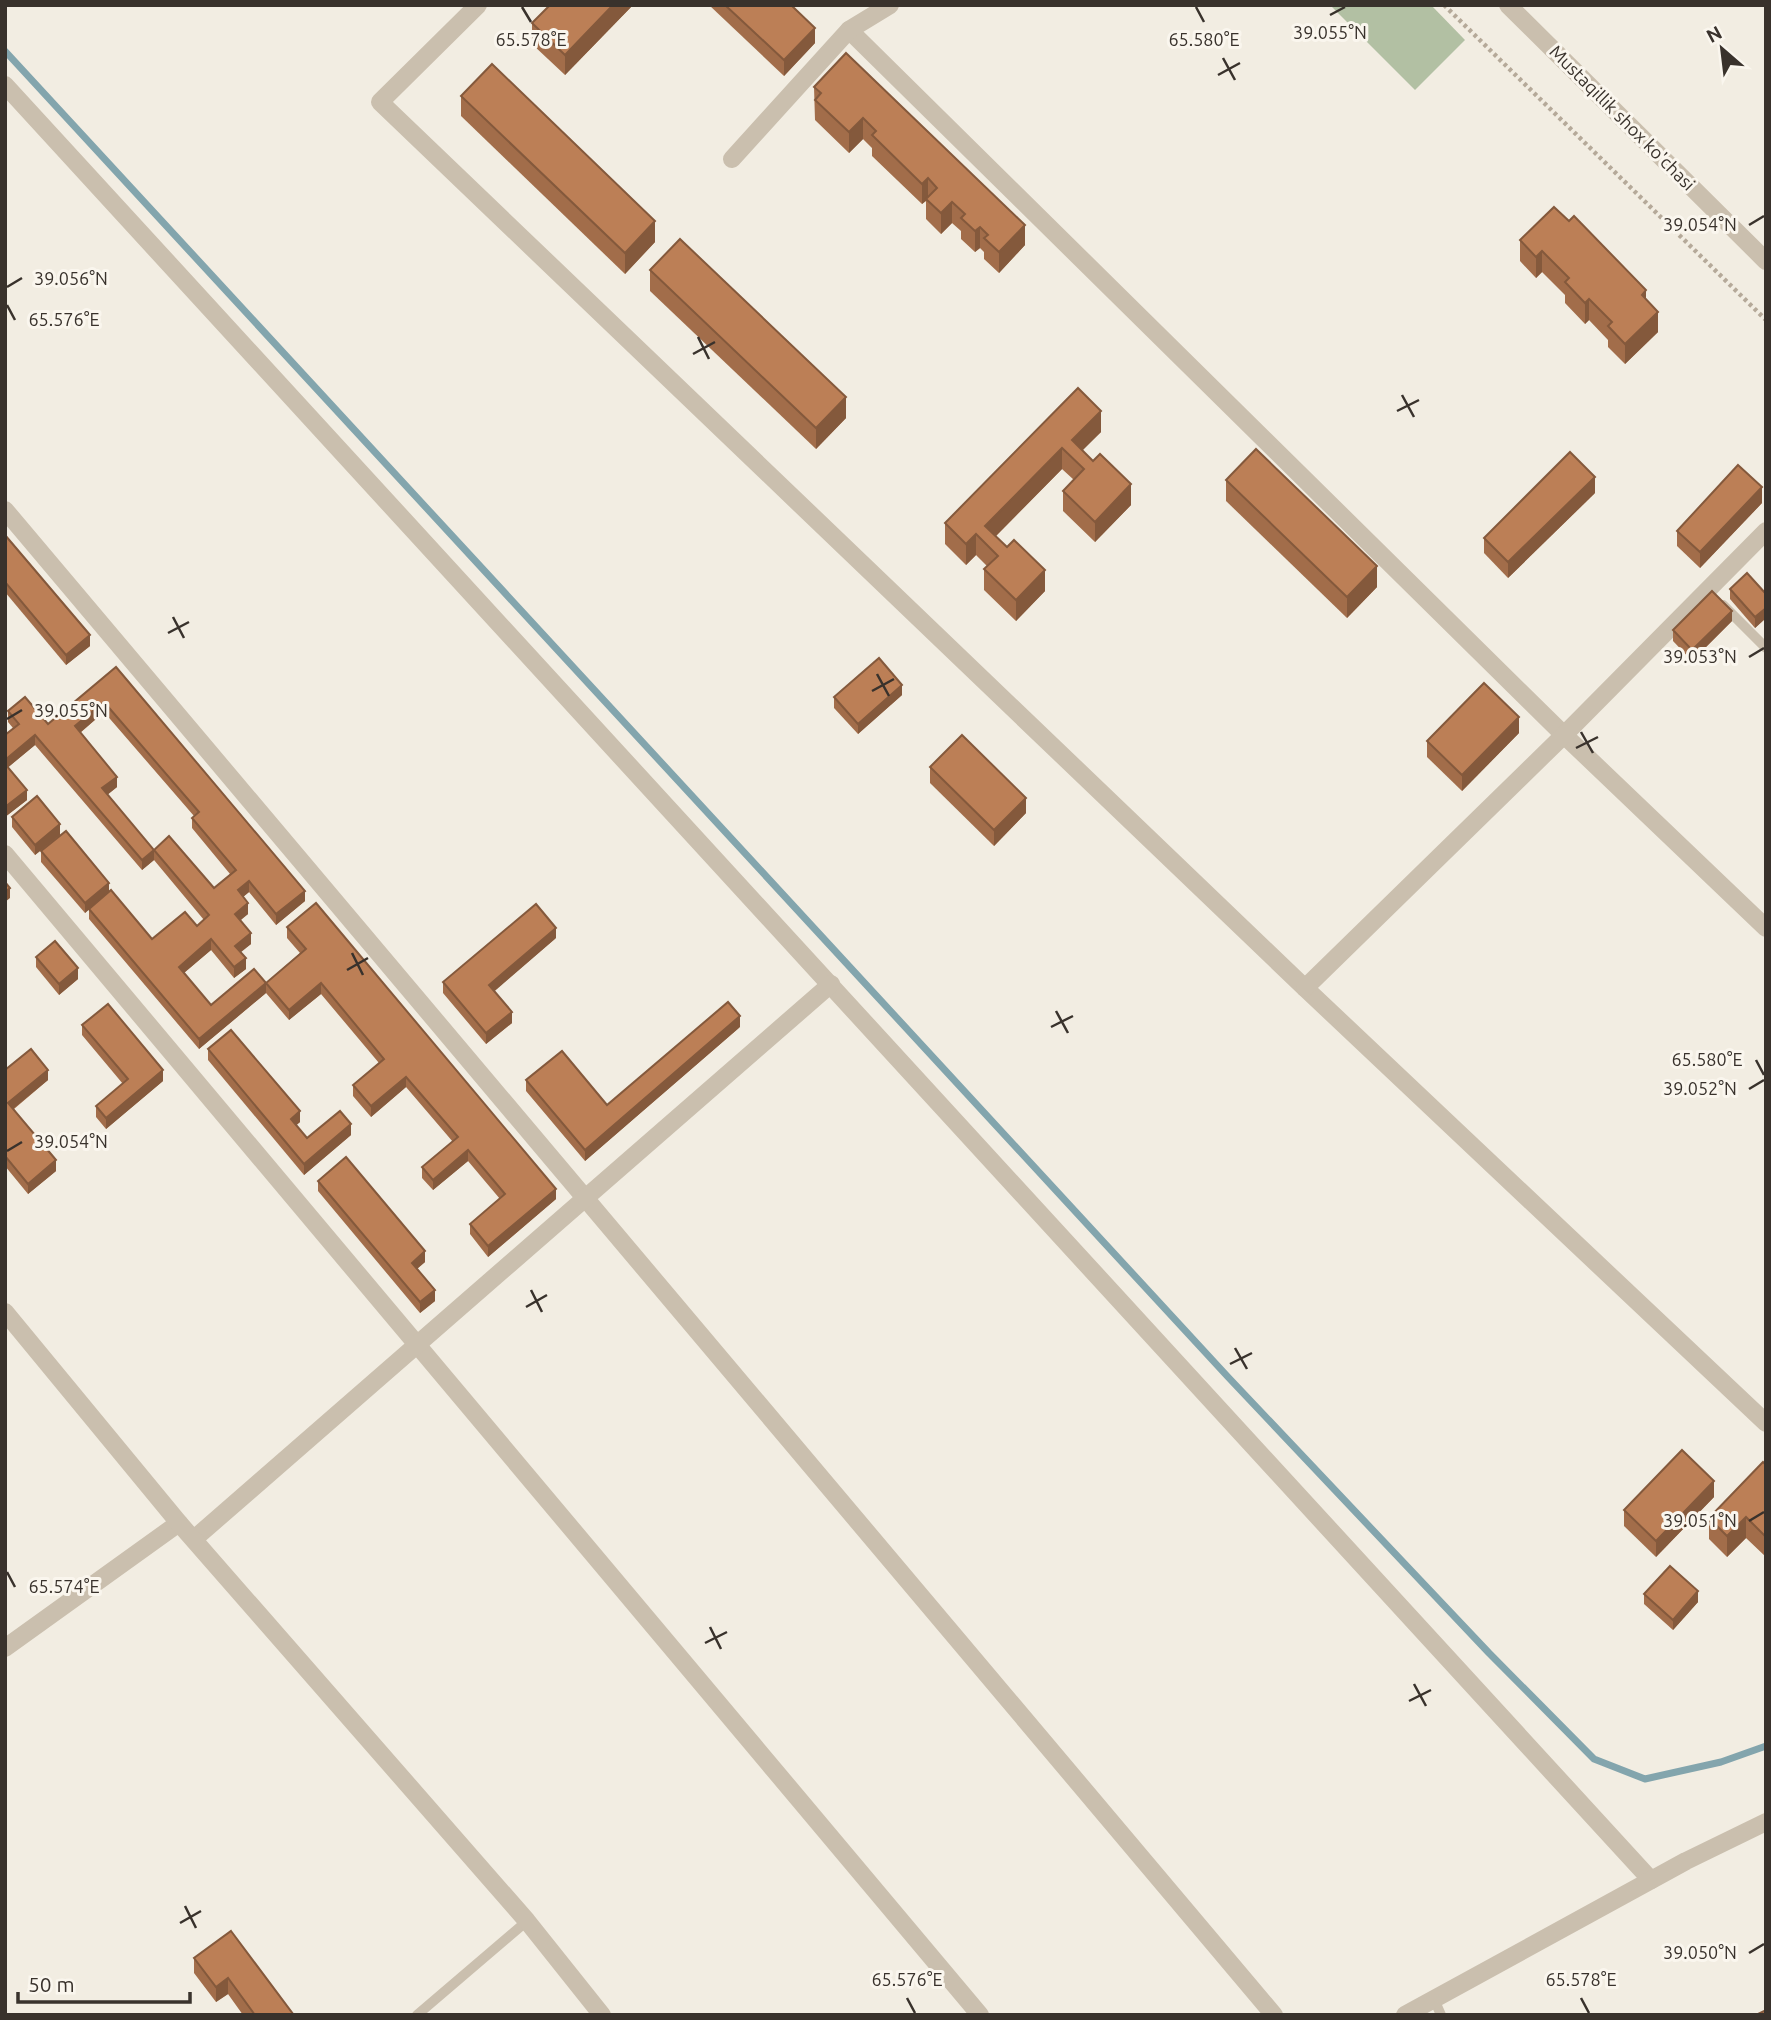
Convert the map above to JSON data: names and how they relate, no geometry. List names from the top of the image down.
{
  "streets": {
    "street": ["Mustaqillik shox ko'chasi"]
  },
  "scale_bar": "50 m",
  "north": "top left",
  "coordinates": [
    "39.055°N",
    "65.578°E",
    "65.580°E",
    "39.054°N",
    "39.056°N",
    "65.576°E",
    "39.053°N",
    "39.052°N",
    "39.051°N",
    "65.574°E",
    "39.050°N"
  ]
}
